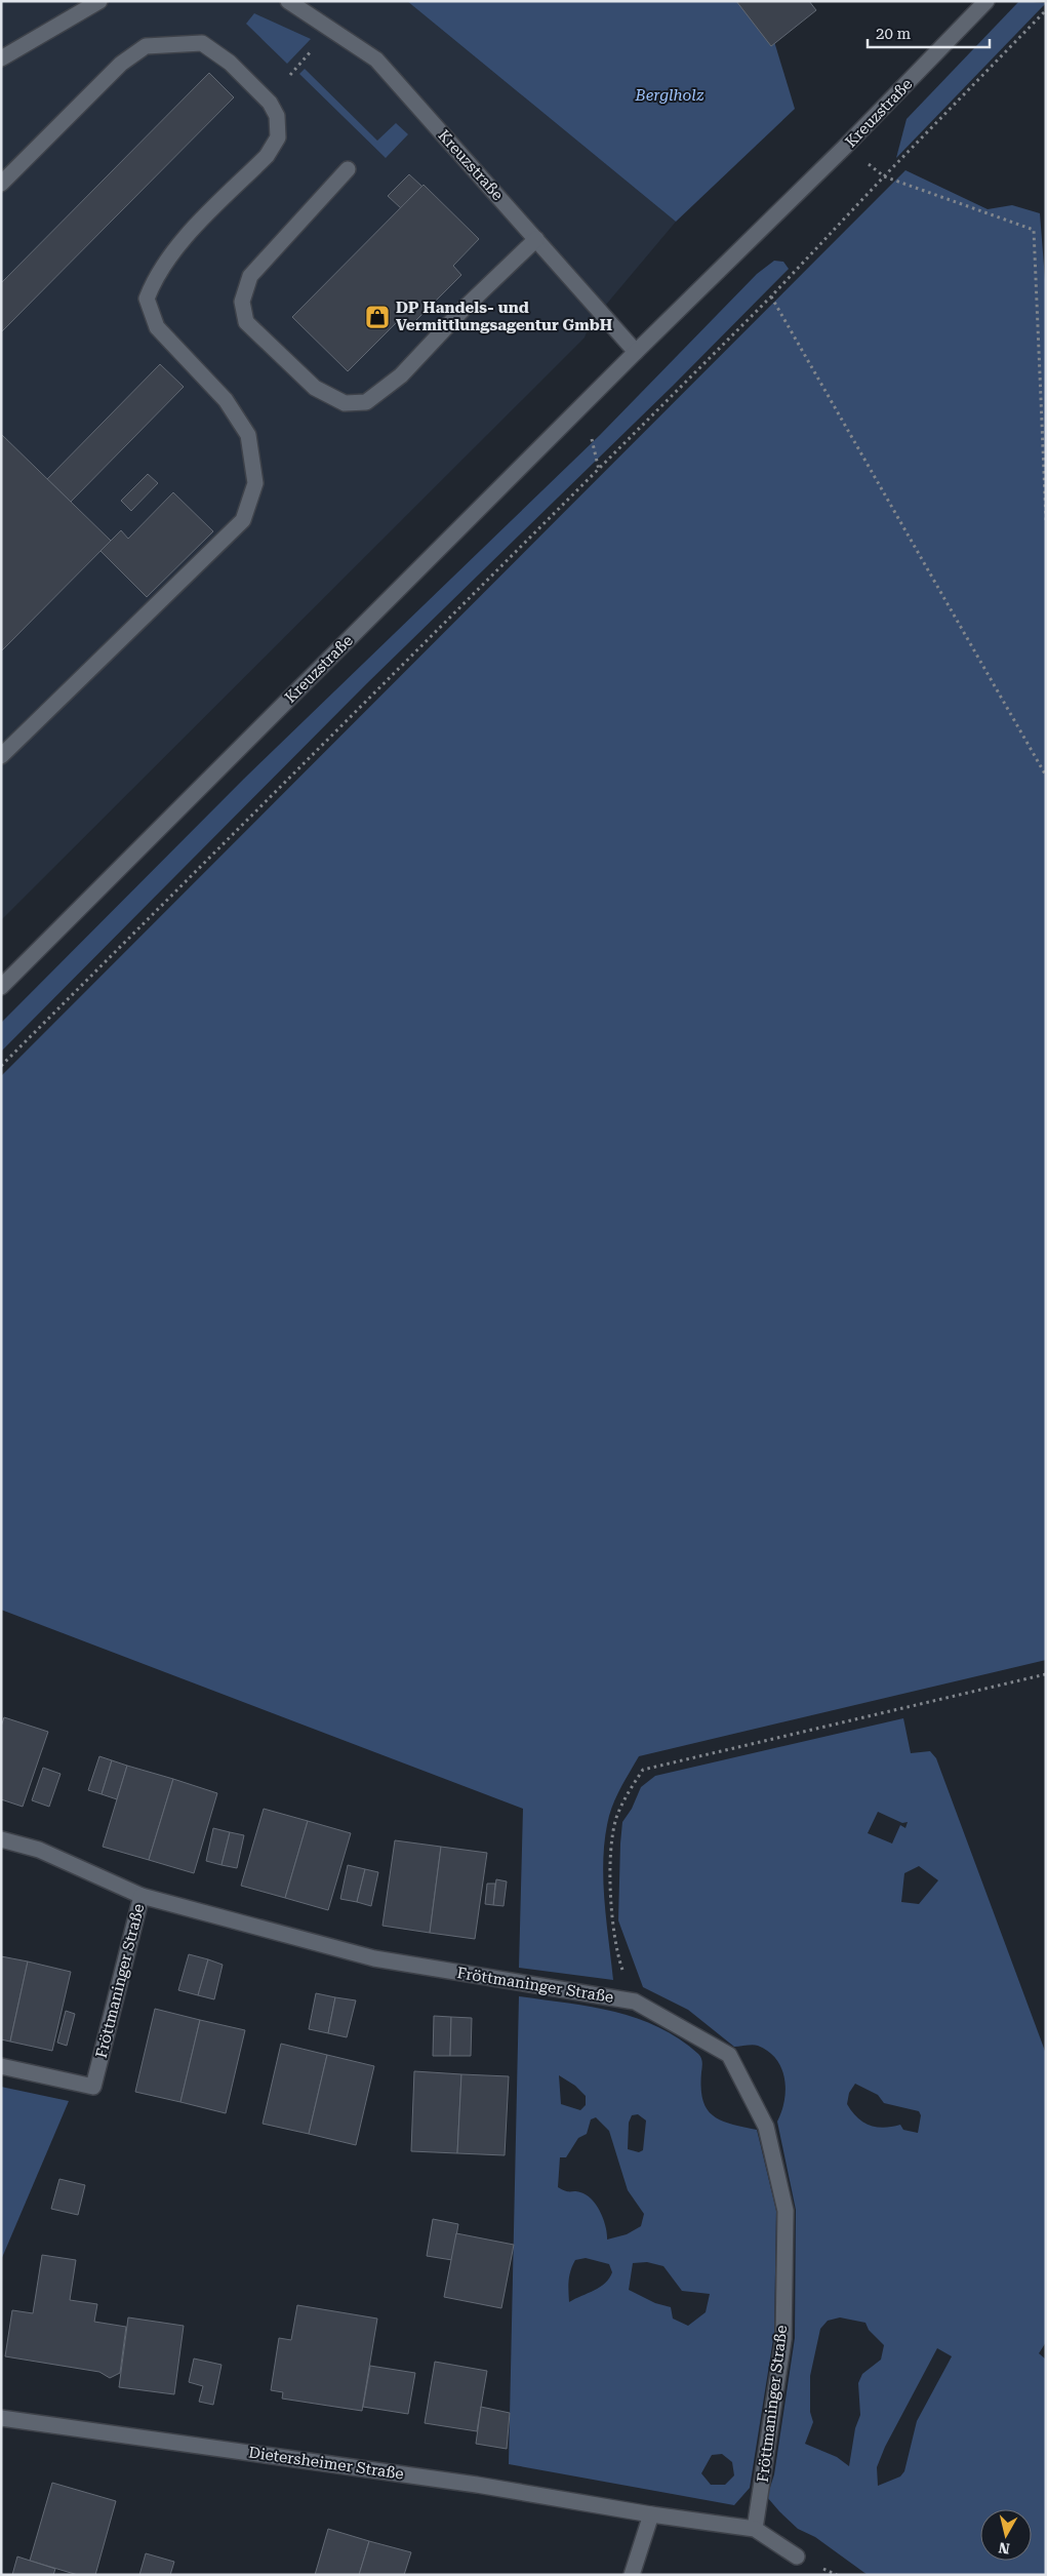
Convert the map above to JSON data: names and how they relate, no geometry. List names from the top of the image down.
{
  "streets": {
    "street": ["Kreuzstraße", "Fröttmaninger Straße", "Dietersheimer Straße"]
  },
  "crossings": [
    ["Fröttmaninger Straße", "Dietersheimer Straße"]
  ],
  "parks": ["Berglholz"],
  "places": {
    "shop": ["DP Handels- und Vermittlungsagentur GmbH"]
  },
  "scale_bar": "20 m",
  "north": "bottom"
}
